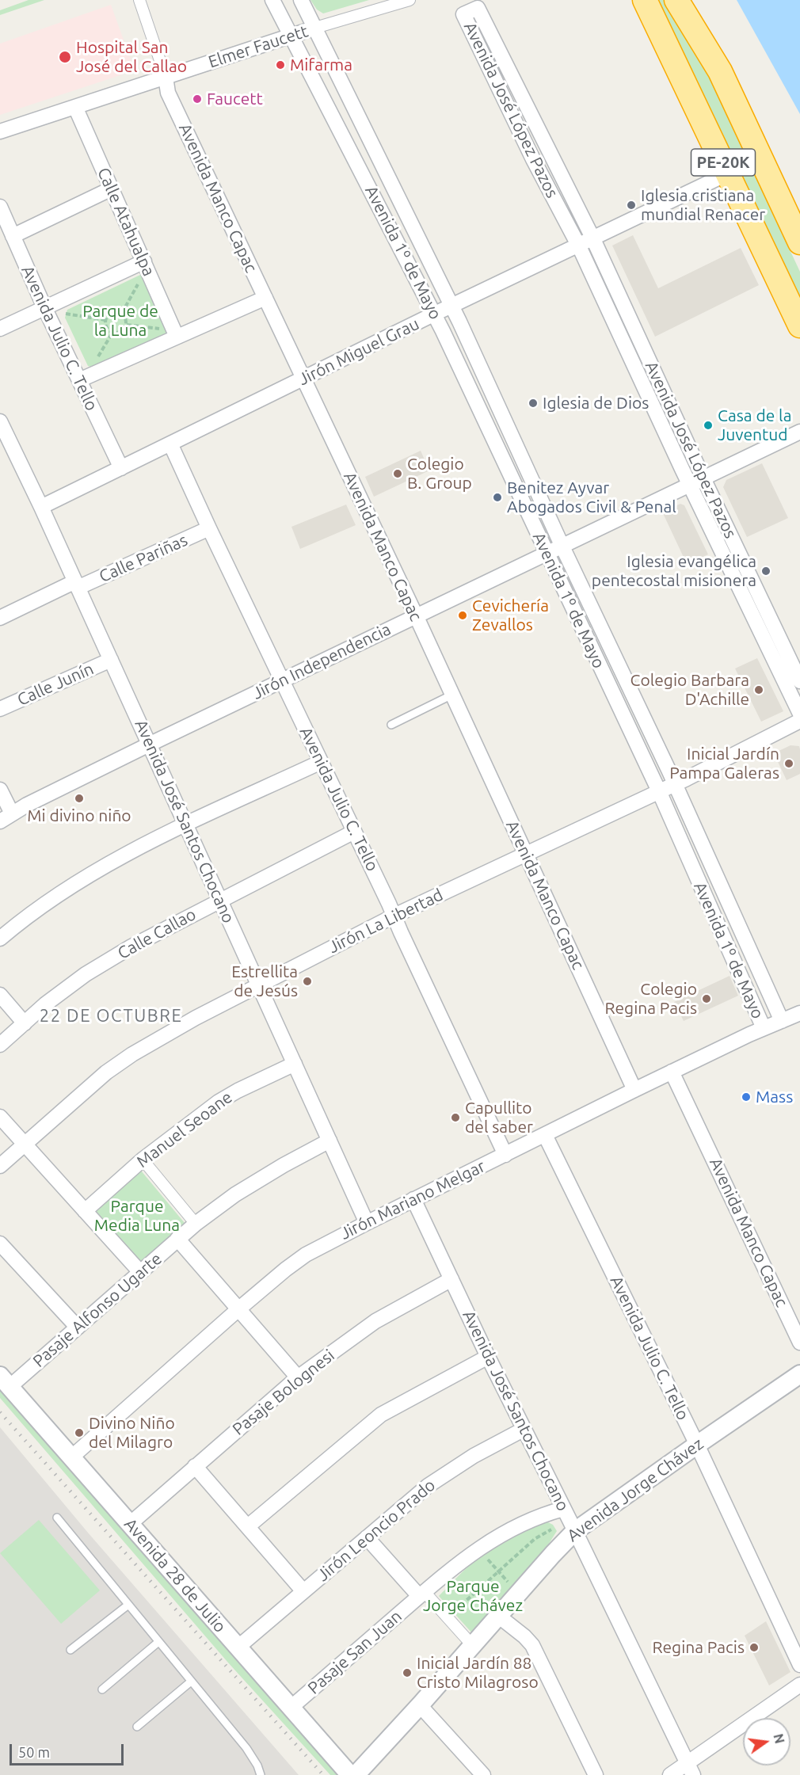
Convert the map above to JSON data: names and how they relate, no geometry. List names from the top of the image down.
{
  "streets": {
    "highway": ["PE-20K"],
    "street": [
      "Elmer Faucett",
      "Avenida José López Pazos",
      "Avenida Manco Capac",
      "Calle Atahualpa",
      "Avenida 1º de Mayo",
      "Avenida Julio C. Tello",
      "Jirón Miguel Grau",
      "Calle Pariñas",
      "Jirón Independencia",
      "Calle Junín",
      "Avenida José Santos Chocano",
      "Jirón La Libertad",
      "Calle Callao",
      "Manuel Seoane",
      "Jirón Mariano Melgar",
      "Pasaje Alfonso Ugarte",
      "Pasaje Bolognesi",
      "Avenida Jorge Chávez",
      "Jirón Leoncio Prado",
      "Avenida 28 de Julio",
      "Pasaje San Juan"
    ]
  },
  "crossings": [
    ["Elmer Faucett", "Avenida Manco Capac"],
    ["Elmer Faucett", "Calle Atahualpa"],
    ["Elmer Faucett", "Avenida 1º de Mayo"],
    ["Avenida José López Pazos", "Jirón Miguel Grau"],
    ["Avenida José López Pazos", "Jirón Independencia"],
    ["PE-20K", "Jirón Miguel Grau"],
    ["Avenida Manco Capac", "Jirón Miguel Grau"],
    ["Avenida Manco Capac", "Jirón Independencia"],
    ["Avenida Manco Capac", "Jirón La Libertad"],
    ["Avenida Manco Capac", "Jirón Mariano Melgar"],
    ["Avenida 1º de Mayo", "Jirón Miguel Grau"],
    ["Avenida 1º de Mayo", "Jirón Independencia"],
    ["Avenida 1º de Mayo", "Jirón La Libertad"],
    ["Avenida 1º de Mayo", "Jirón Mariano Melgar"],
    ["Avenida Julio C. Tello", "Jirón Miguel Grau"],
    ["Avenida Julio C. Tello", "Calle Pariñas"],
    ["Avenida Julio C. Tello", "Jirón Independencia"],
    ["Avenida Julio C. Tello", "Jirón La Libertad"],
    ["Avenida Julio C. Tello", "Calle Callao"],
    ["Avenida Julio C. Tello", "Jirón Mariano Melgar"],
    ["Avenida Julio C. Tello", "Avenida Jorge Chávez"],
    ["Jirón Miguel Grau", "Avenida José Santos Chocano"],
    ["Calle Pariñas", "Avenida José Santos Chocano"],
    ["Jirón Independencia", "Avenida José Santos Chocano"],
    ["Calle Junín", "Avenida José Santos Chocano"],
    ["Avenida José Santos Chocano", "Jirón La Libertad"],
    ["Avenida José Santos Chocano", "Calle Callao"],
    ["Avenida José Santos Chocano", "Manuel Seoane"],
    ["Avenida José Santos Chocano", "Jirón Mariano Melgar"],
    ["Avenida José Santos Chocano", "Pasaje Alfonso Ugarte"],
    ["Avenida José Santos Chocano", "Pasaje Bolognesi"],
    ["Avenida José Santos Chocano", "Avenida Jorge Chávez"],
    ["Avenida José Santos Chocano", "Jirón Leoncio Prado"],
    ["Avenida José Santos Chocano", "Pasaje San Juan"],
    ["Jirón Mariano Melgar", "Avenida 28 de Julio"],
    ["Pasaje Alfonso Ugarte", "Avenida 28 de Julio"],
    ["Pasaje Bolognesi", "Avenida 28 de Julio"],
    ["Avenida Jorge Chávez", "Pasaje San Juan"],
    ["Jirón Leoncio Prado", "Avenida 28 de Julio"],
    ["Avenida 28 de Julio", "Pasaje San Juan"]
  ],
  "districts": ["22 DE OCTUBRE"],
  "parks": ["Parque de la Luna", "Parque Media Luna", "Parque Jorge Chávez"],
  "places": [
    "Hospital San José del Callao",
    "Mifarma",
    "Faucett",
    "Iglesia cristiana mundial Renacer",
    "Iglesia de Dios",
    "Casa de la Juventud",
    "Colegio B. Group",
    "Benitez Ayvar Abogados Civil & Penal",
    "Iglesia evangélica pentecostal misionera",
    "Cevichería Zevallos",
    "Colegio Barbara D'Achille",
    "Inicial Jardín Pampa Galeras",
    "Mi divino niño",
    "Estrellita de Jesús",
    "Colegio Regina Pacis",
    "Mass",
    "Capullito del saber",
    "Divino Niño del Milagro",
    "Regina Pacis",
    "Inicial Jardín 88 Cristo Milagroso"
  ],
  "scale_bar": "50 m",
  "north": "right"
}
